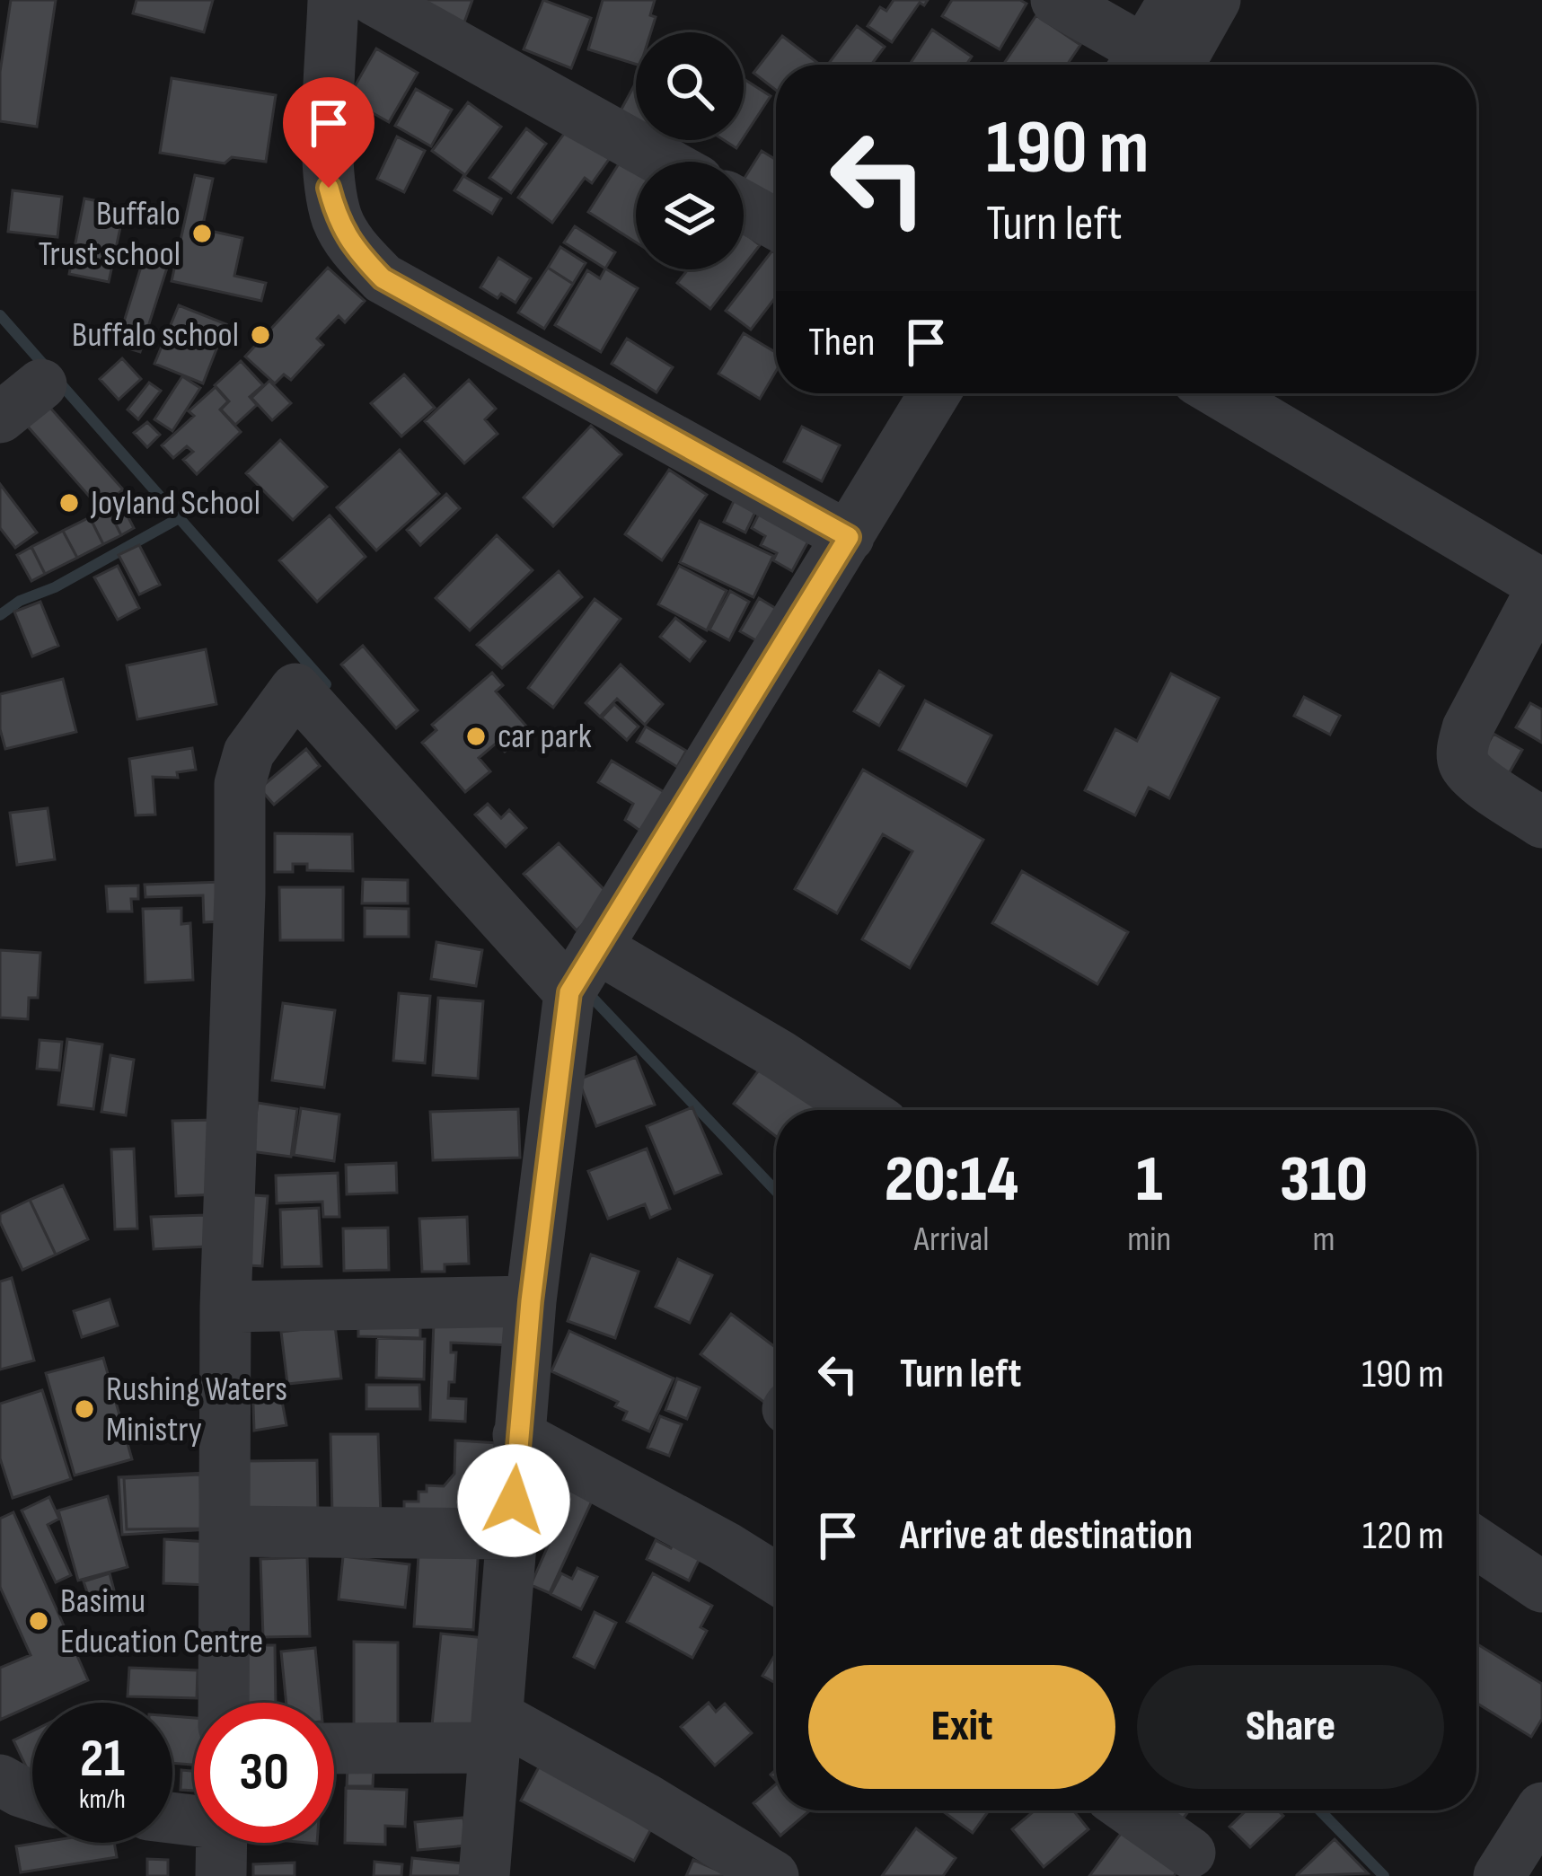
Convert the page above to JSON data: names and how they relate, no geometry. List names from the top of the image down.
{
  "places": [
    "Buffalo Trust school",
    "Buffalo school",
    "Joyland School",
    "car park",
    "Rushing Waters Ministry",
    "Basimu Education Centre"
  ],
  "page": {
    "turn": ["190 m", "Turn left"],
    "then": "Then",
    "eta": [
      "20:14",
      "Arrival",
      "1",
      "min",
      "310",
      "m"
    ],
    "list": [
      {
        "name": "Turn left",
        "value": "190 m"
      },
      {
        "name": "Arrive at destination",
        "value": "120 m"
      }
    ],
    "buttons": ["Exit", "Share"],
    "speed": "21 km/h",
    "limit": "30"
  }
}
